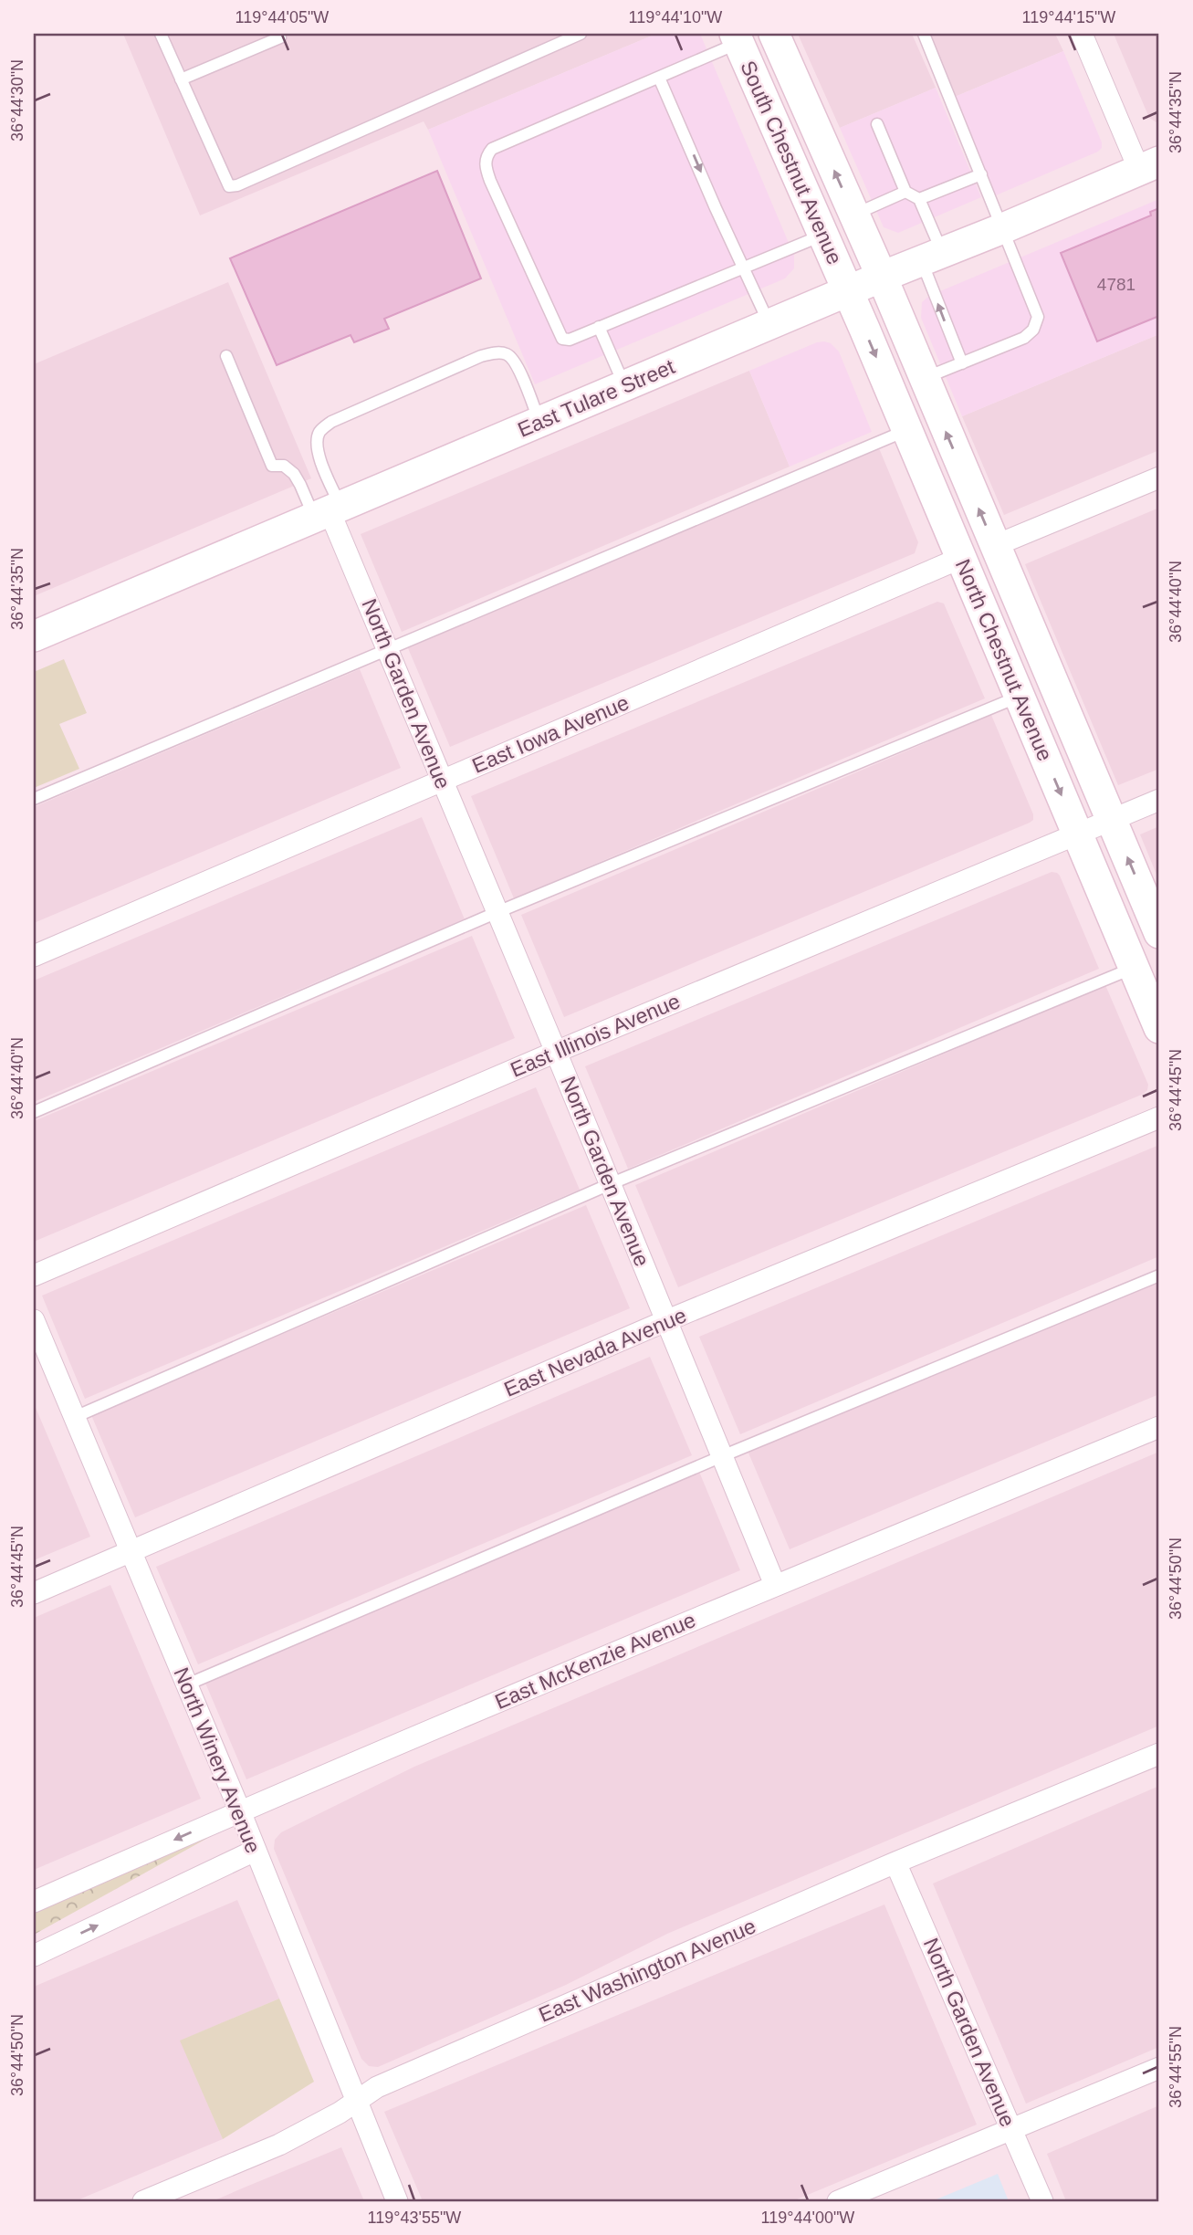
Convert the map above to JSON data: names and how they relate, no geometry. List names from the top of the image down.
{
  "streets": {
    "main road": ["South Chestnut Avenue", "East Tulare Street", "North Chestnut Avenue"],
    "street": [
      "North Garden Avenue",
      "East Iowa Avenue",
      "East Illinois Avenue",
      "East Nevada Avenue",
      "East McKenzie Avenue",
      "North Winery Avenue",
      "East Washington Avenue"
    ]
  },
  "crossings": [
    ["South Chestnut Avenue", "East Tulare Street"],
    ["South Chestnut Avenue", "North Chestnut Avenue"],
    ["East Tulare Street", "North Chestnut Avenue"],
    ["East Tulare Street", "North Garden Avenue"],
    ["North Chestnut Avenue", "East Iowa Avenue"],
    ["North Chestnut Avenue", "East Illinois Avenue"],
    ["North Garden Avenue", "East Iowa Avenue"],
    ["North Garden Avenue", "East Illinois Avenue"],
    ["North Garden Avenue", "East Nevada Avenue"],
    ["North Garden Avenue", "East McKenzie Avenue"],
    ["North Garden Avenue", "East Washington Avenue"],
    ["East Nevada Avenue", "North Winery Avenue"],
    ["East McKenzie Avenue", "North Winery Avenue"],
    ["North Winery Avenue", "East Washington Avenue"]
  ],
  "house_numbers": ["4781"],
  "coordinates": [
    "119°44'05\"W",
    "119°44'10\"W",
    "119°44'15\"W",
    "36°44'30\"N",
    "36°44'35\"N",
    "36°44'40\"N",
    "36°44'45\"N",
    "36°44'50\"N",
    "36°44'55\"N",
    "119°43'55\"W",
    "119°44'00\"W"
  ]
}
